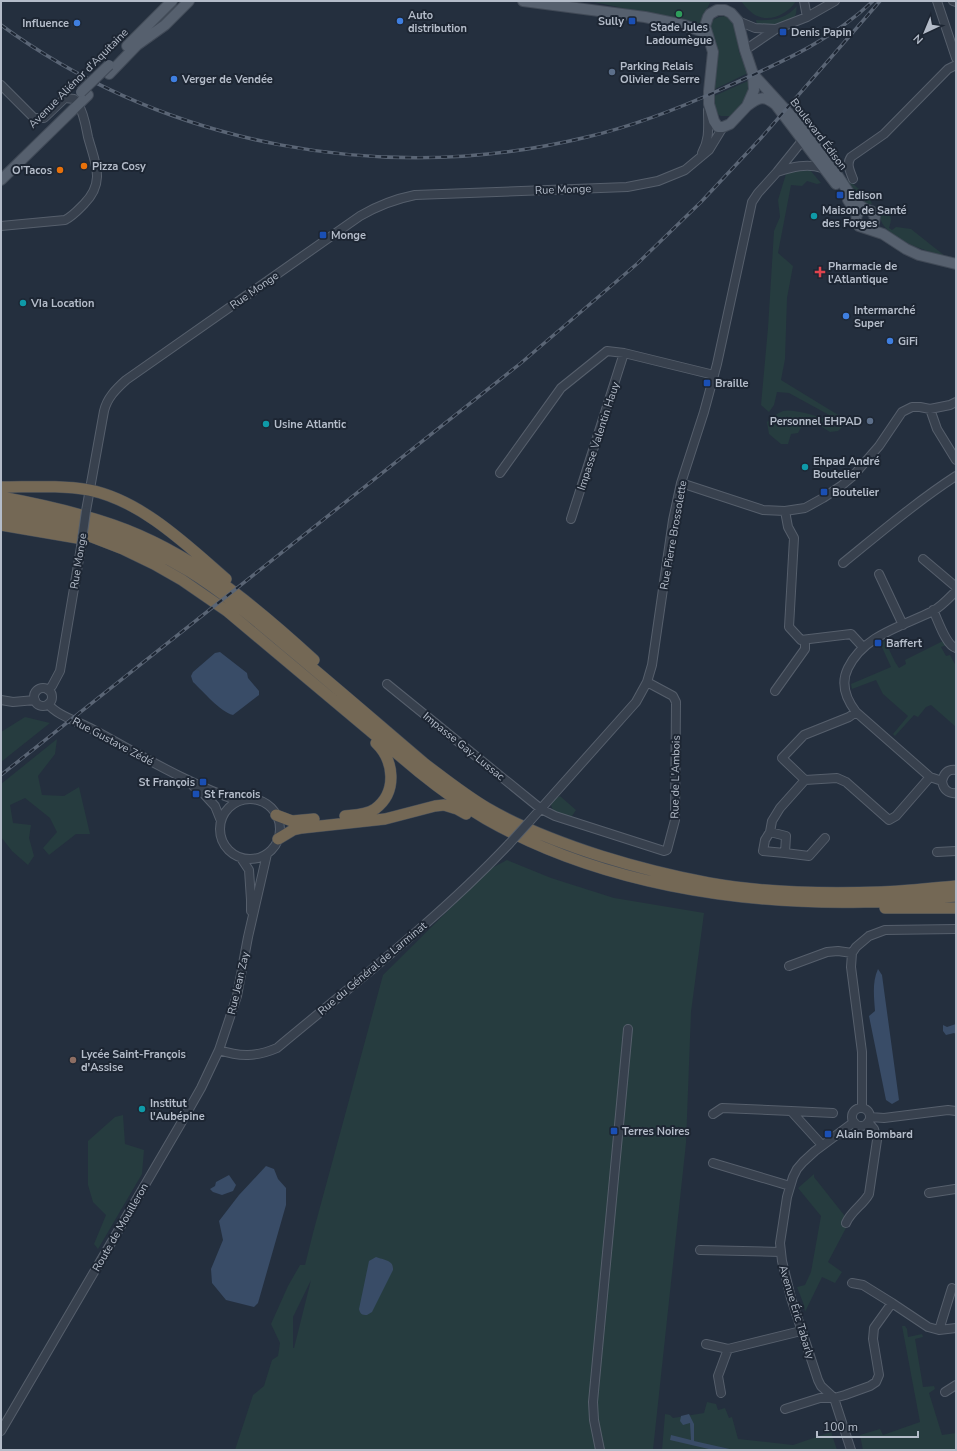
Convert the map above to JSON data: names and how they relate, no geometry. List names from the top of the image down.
{
  "streets": {
    "main road": ["Avenue Aliénor d'Aquitaine", "Boulevard Édison"],
    "street": [
      "Rue Monge",
      "Impasse Valentin Hauy",
      "Rue Pierre Brossolette",
      "Rue Gustave Zédé",
      "Impasse Gay-Lussac",
      "Rue de L'Ambois",
      "Rue du Général de Larminat",
      "Rue Jean Zay",
      "Route de Mouilleron",
      "Avenue Éric Tabarly"
    ]
  },
  "crossings": [
    ["Boulevard Édison", "Rue Pierre Brossolette"],
    ["Rue Monge", "Rue Gustave Zédé"],
    ["Rue Pierre Brossolette", "Impasse Gay-Lussac"],
    ["Rue Pierre Brossolette", "Rue de L'Ambois"],
    ["Rue Pierre Brossolette", "Rue du Général de Larminat"],
    ["Impasse Gay-Lussac", "Rue de L'Ambois"],
    ["Rue du Général de Larminat", "Rue Jean Zay"],
    ["Rue du Général de Larminat", "Route de Mouilleron"],
    ["Rue Jean Zay", "Route de Mouilleron"]
  ],
  "places": {
    "other": [
      "Stade Jules Ladoumègue",
      "Auto distribution",
      "Influence",
      "Parking Relais Olivier de Serre",
      "Verger de Vendée",
      "Pizza Cosy",
      "O'Tacos",
      "Maison de Santé des Forges",
      "VIa Location",
      "Intermarché Super",
      "GiFi",
      "Personnel EHPAD",
      "Usine Atlantic",
      "Ehpad André Boutelier",
      "Lycée Saint-François d'Assise",
      "Institut l'Aubépine"
    ],
    "transit": [
      "Sully",
      "Denis Papin",
      "Edison",
      "Monge",
      "Braille",
      "Boutelier",
      "Baffert",
      "St François",
      "St Francois",
      "Terres Noires",
      "Alain Bombard"
    ],
    "health": ["Pharmacie de l'Atlantique"]
  },
  "scale_bar": "100 m",
  "north": "bottom left"
}
